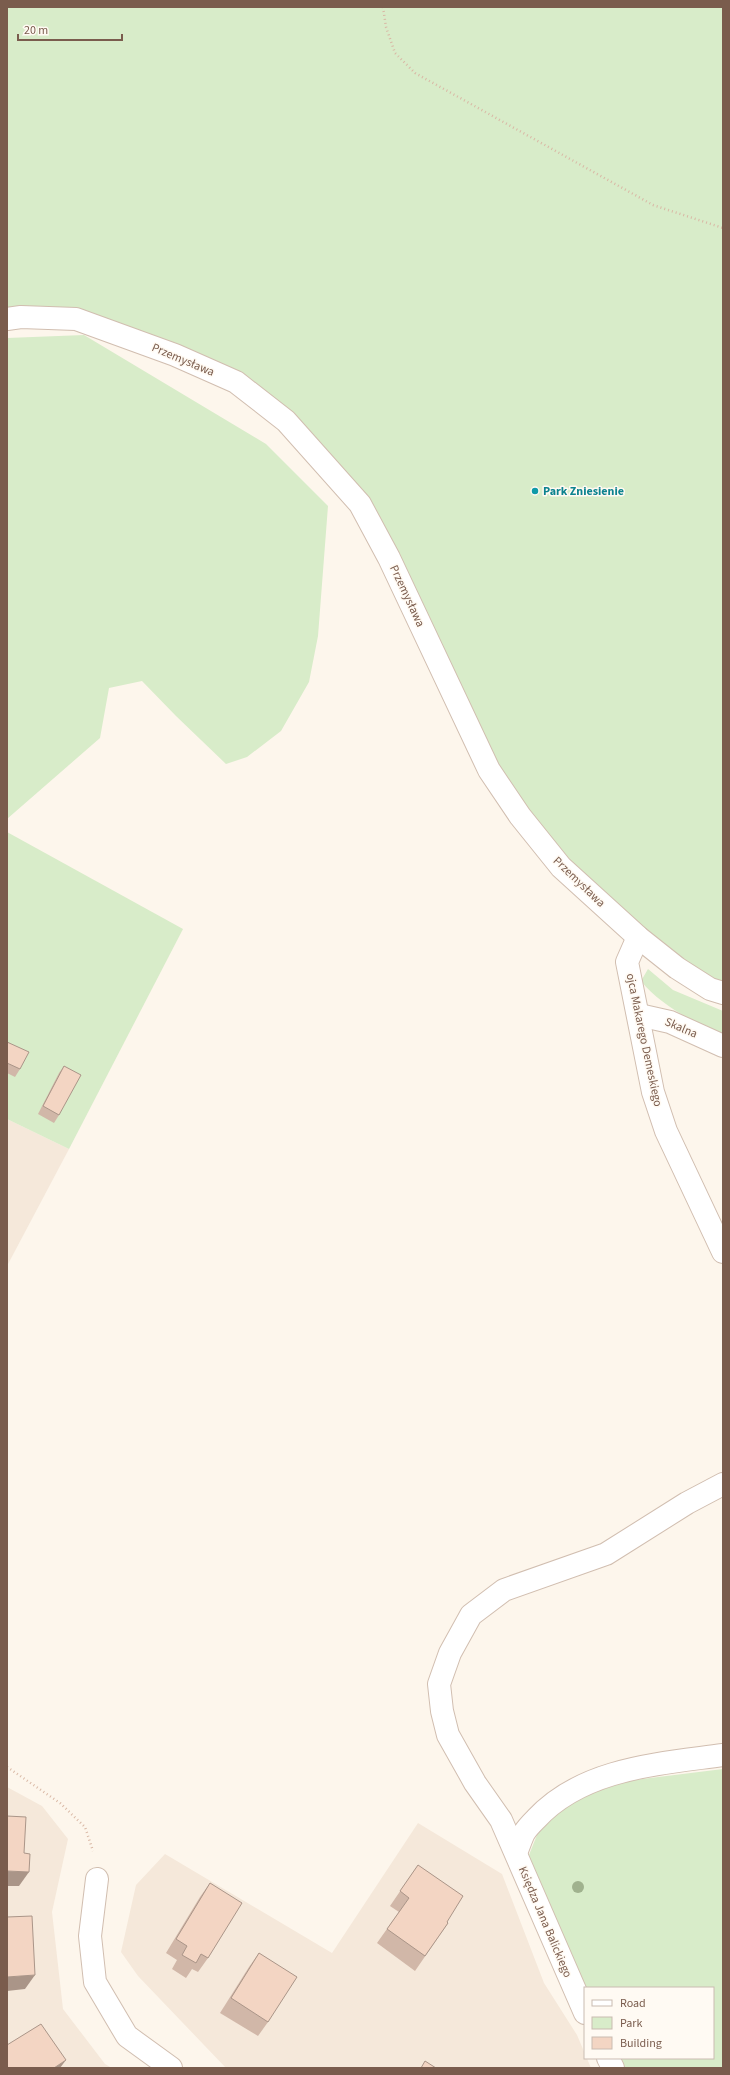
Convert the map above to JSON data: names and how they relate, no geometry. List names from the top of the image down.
{
  "streets": {
    "street": [
      "Przemysława",
      "Skalna",
      "ojca Makarego Demeskiego",
      "Księdza Jana Balickiego"
    ]
  },
  "crossings": [
    ["Przemysława", "ojca Makarego Demeskiego"],
    ["Skalna", "ojca Makarego Demeskiego"]
  ],
  "places": ["Park Zniesienie"],
  "legend": ["Road", "Park", "Building"],
  "scale_bar": "20 m"
}
